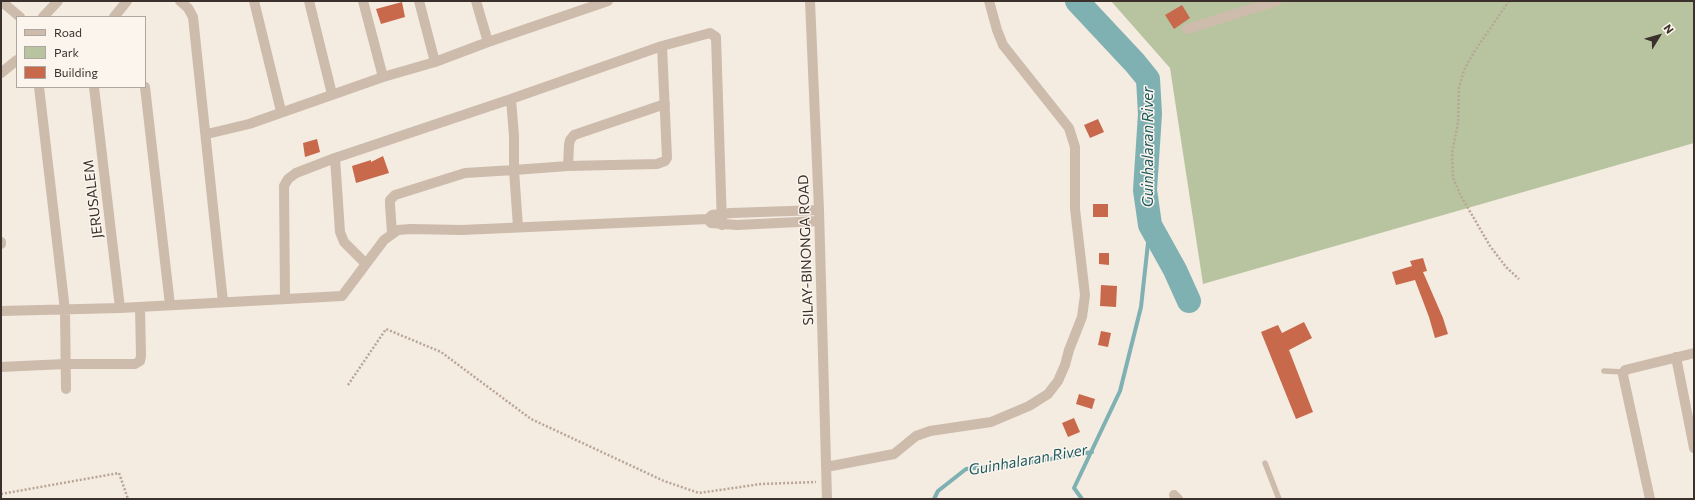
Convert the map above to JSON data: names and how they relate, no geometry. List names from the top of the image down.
{
  "streets": {
    "street": ["JERUSALEM", "SILAY-BINONGA ROAD"]
  },
  "water": ["Guinhalaran River"],
  "legend": ["Road", "Park", "Building"],
  "north": "top right"
}
